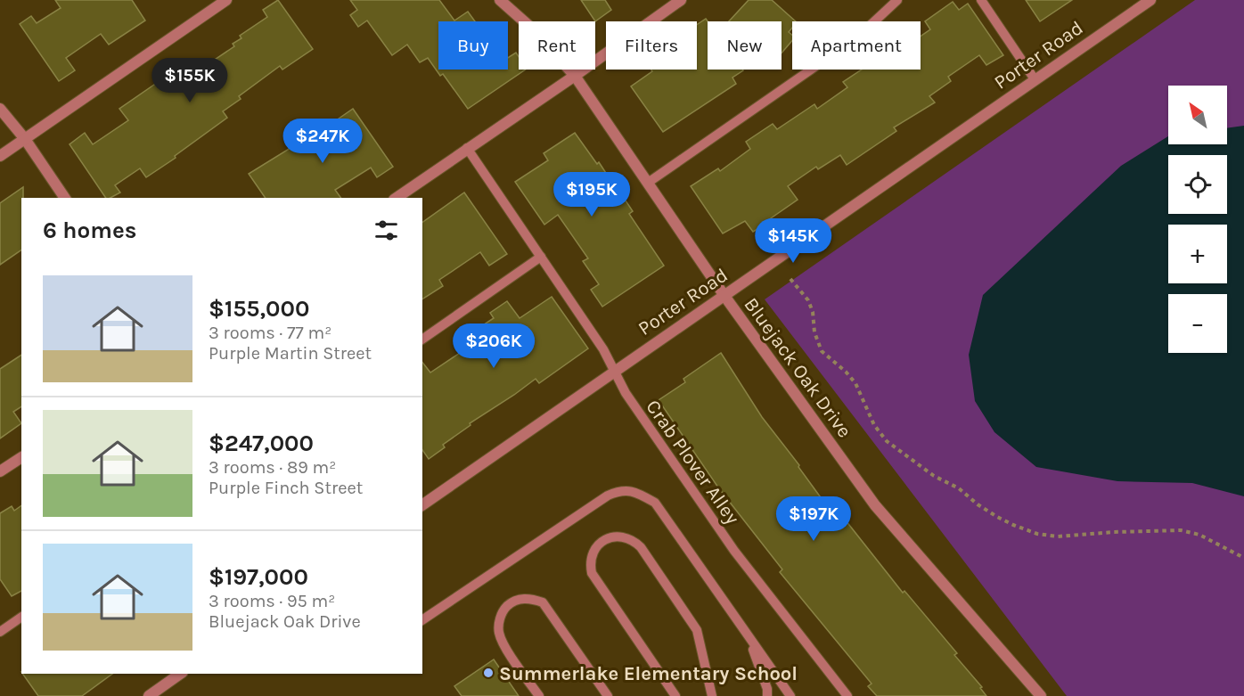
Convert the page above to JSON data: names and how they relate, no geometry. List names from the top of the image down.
{
  "streets": {
    "street": ["Porter Road", "Bluejack Oak Drive"],
    "lane": ["Crab Plover Alley"]
  },
  "crossings": [
    ["Porter Road", "Bluejack Oak Drive"],
    ["Porter Road", "Crab Plover Alley"]
  ],
  "places": ["Summerlake Elementary School"],
  "north": "top left",
  "page": {
    "chip": [
      "Buy",
      "Rent",
      "Filters",
      "New",
      "Apartment"
    ],
    "price": [
      "$155K",
      "$247K",
      "$195K",
      "$145K",
      "$206K",
      "$197K"
    ],
    "map_buttons": ["+", "−"],
    "heading": "6 homes",
    "list": [
      {
        "name": "$155,000",
        "note": "3 rooms · 77 m² · Purple Martin Street"
      },
      {
        "name": "$247,000",
        "note": "3 rooms · 89 m² · Purple Finch Street"
      },
      {
        "name": "$197,000",
        "note": "3 rooms · 95 m² · Bluejack Oak Drive"
      }
    ]
  }
}
